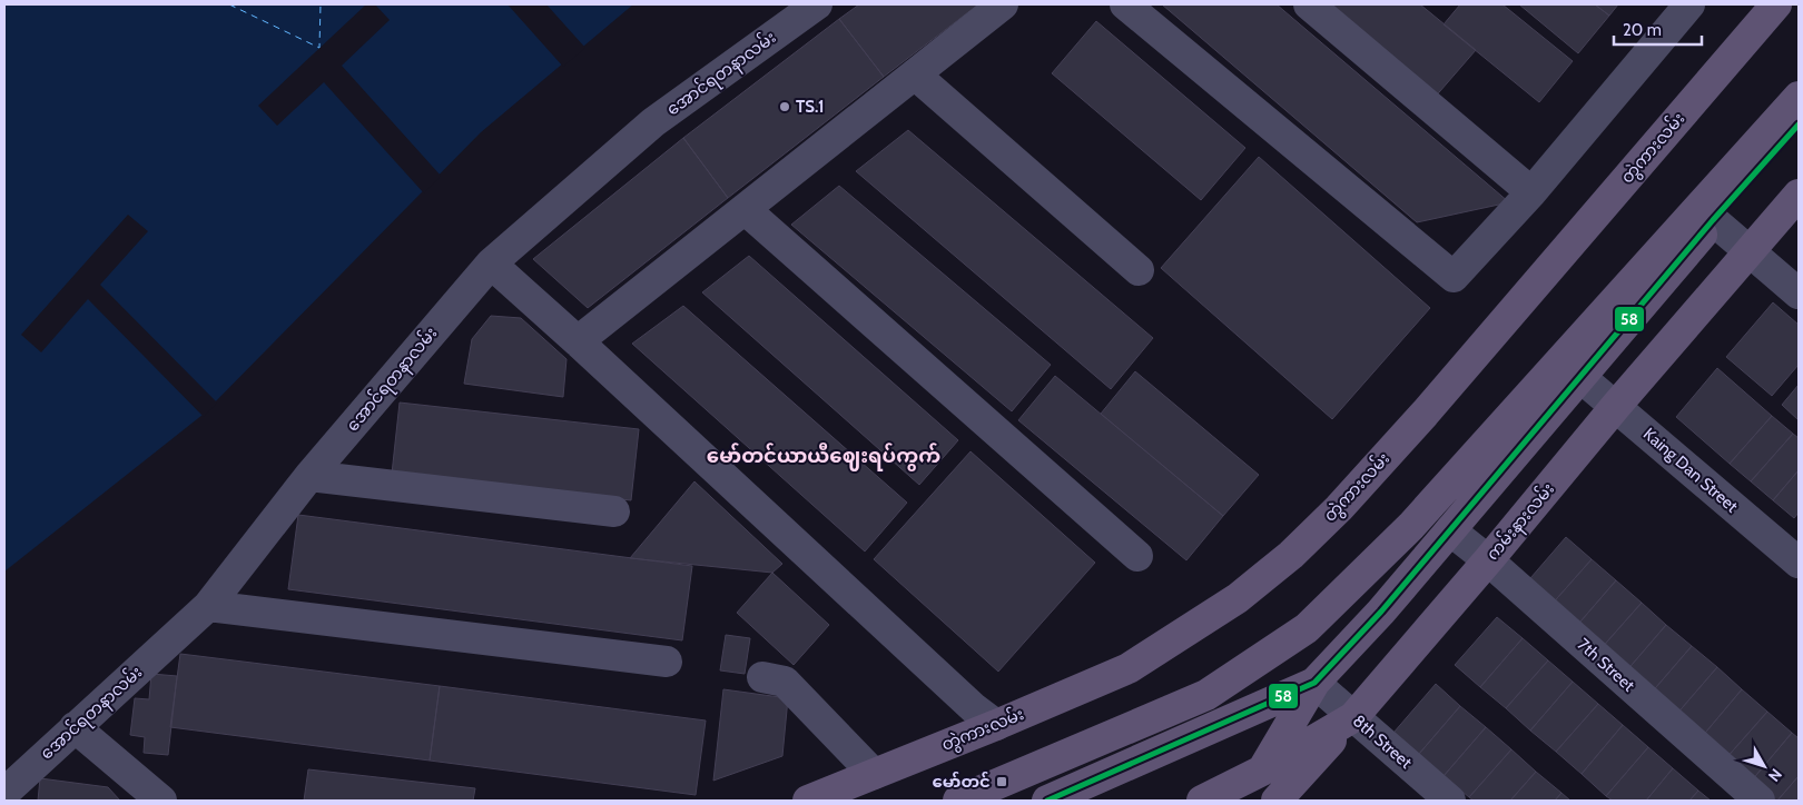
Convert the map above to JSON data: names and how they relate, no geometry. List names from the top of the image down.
{
  "streets": {
    "main road": ["တွဲကားလမ်း", "ကမ်းနားလမ်း"],
    "street": [
      "အောင်ရတနာလမ်း",
      "Kaing Dan Street",
      "7th Street",
      "8th Street"
    ]
  },
  "crossings": [
    ["Kaing Dan Street", "ကမ်းနားလမ်း"],
    ["ကမ်းနားလမ်း", "7th Street"],
    ["ကမ်းနားလမ်း", "8th Street"]
  ],
  "districts": ["မော်တင်ယာယီဈေးရပ်ကွက်"],
  "places": {
    "other": ["TS.1"],
    "transit": ["မော်တင်"]
  },
  "lines": ["transit line 58"],
  "scale_bar": "20 m",
  "north": "bottom right"
}
